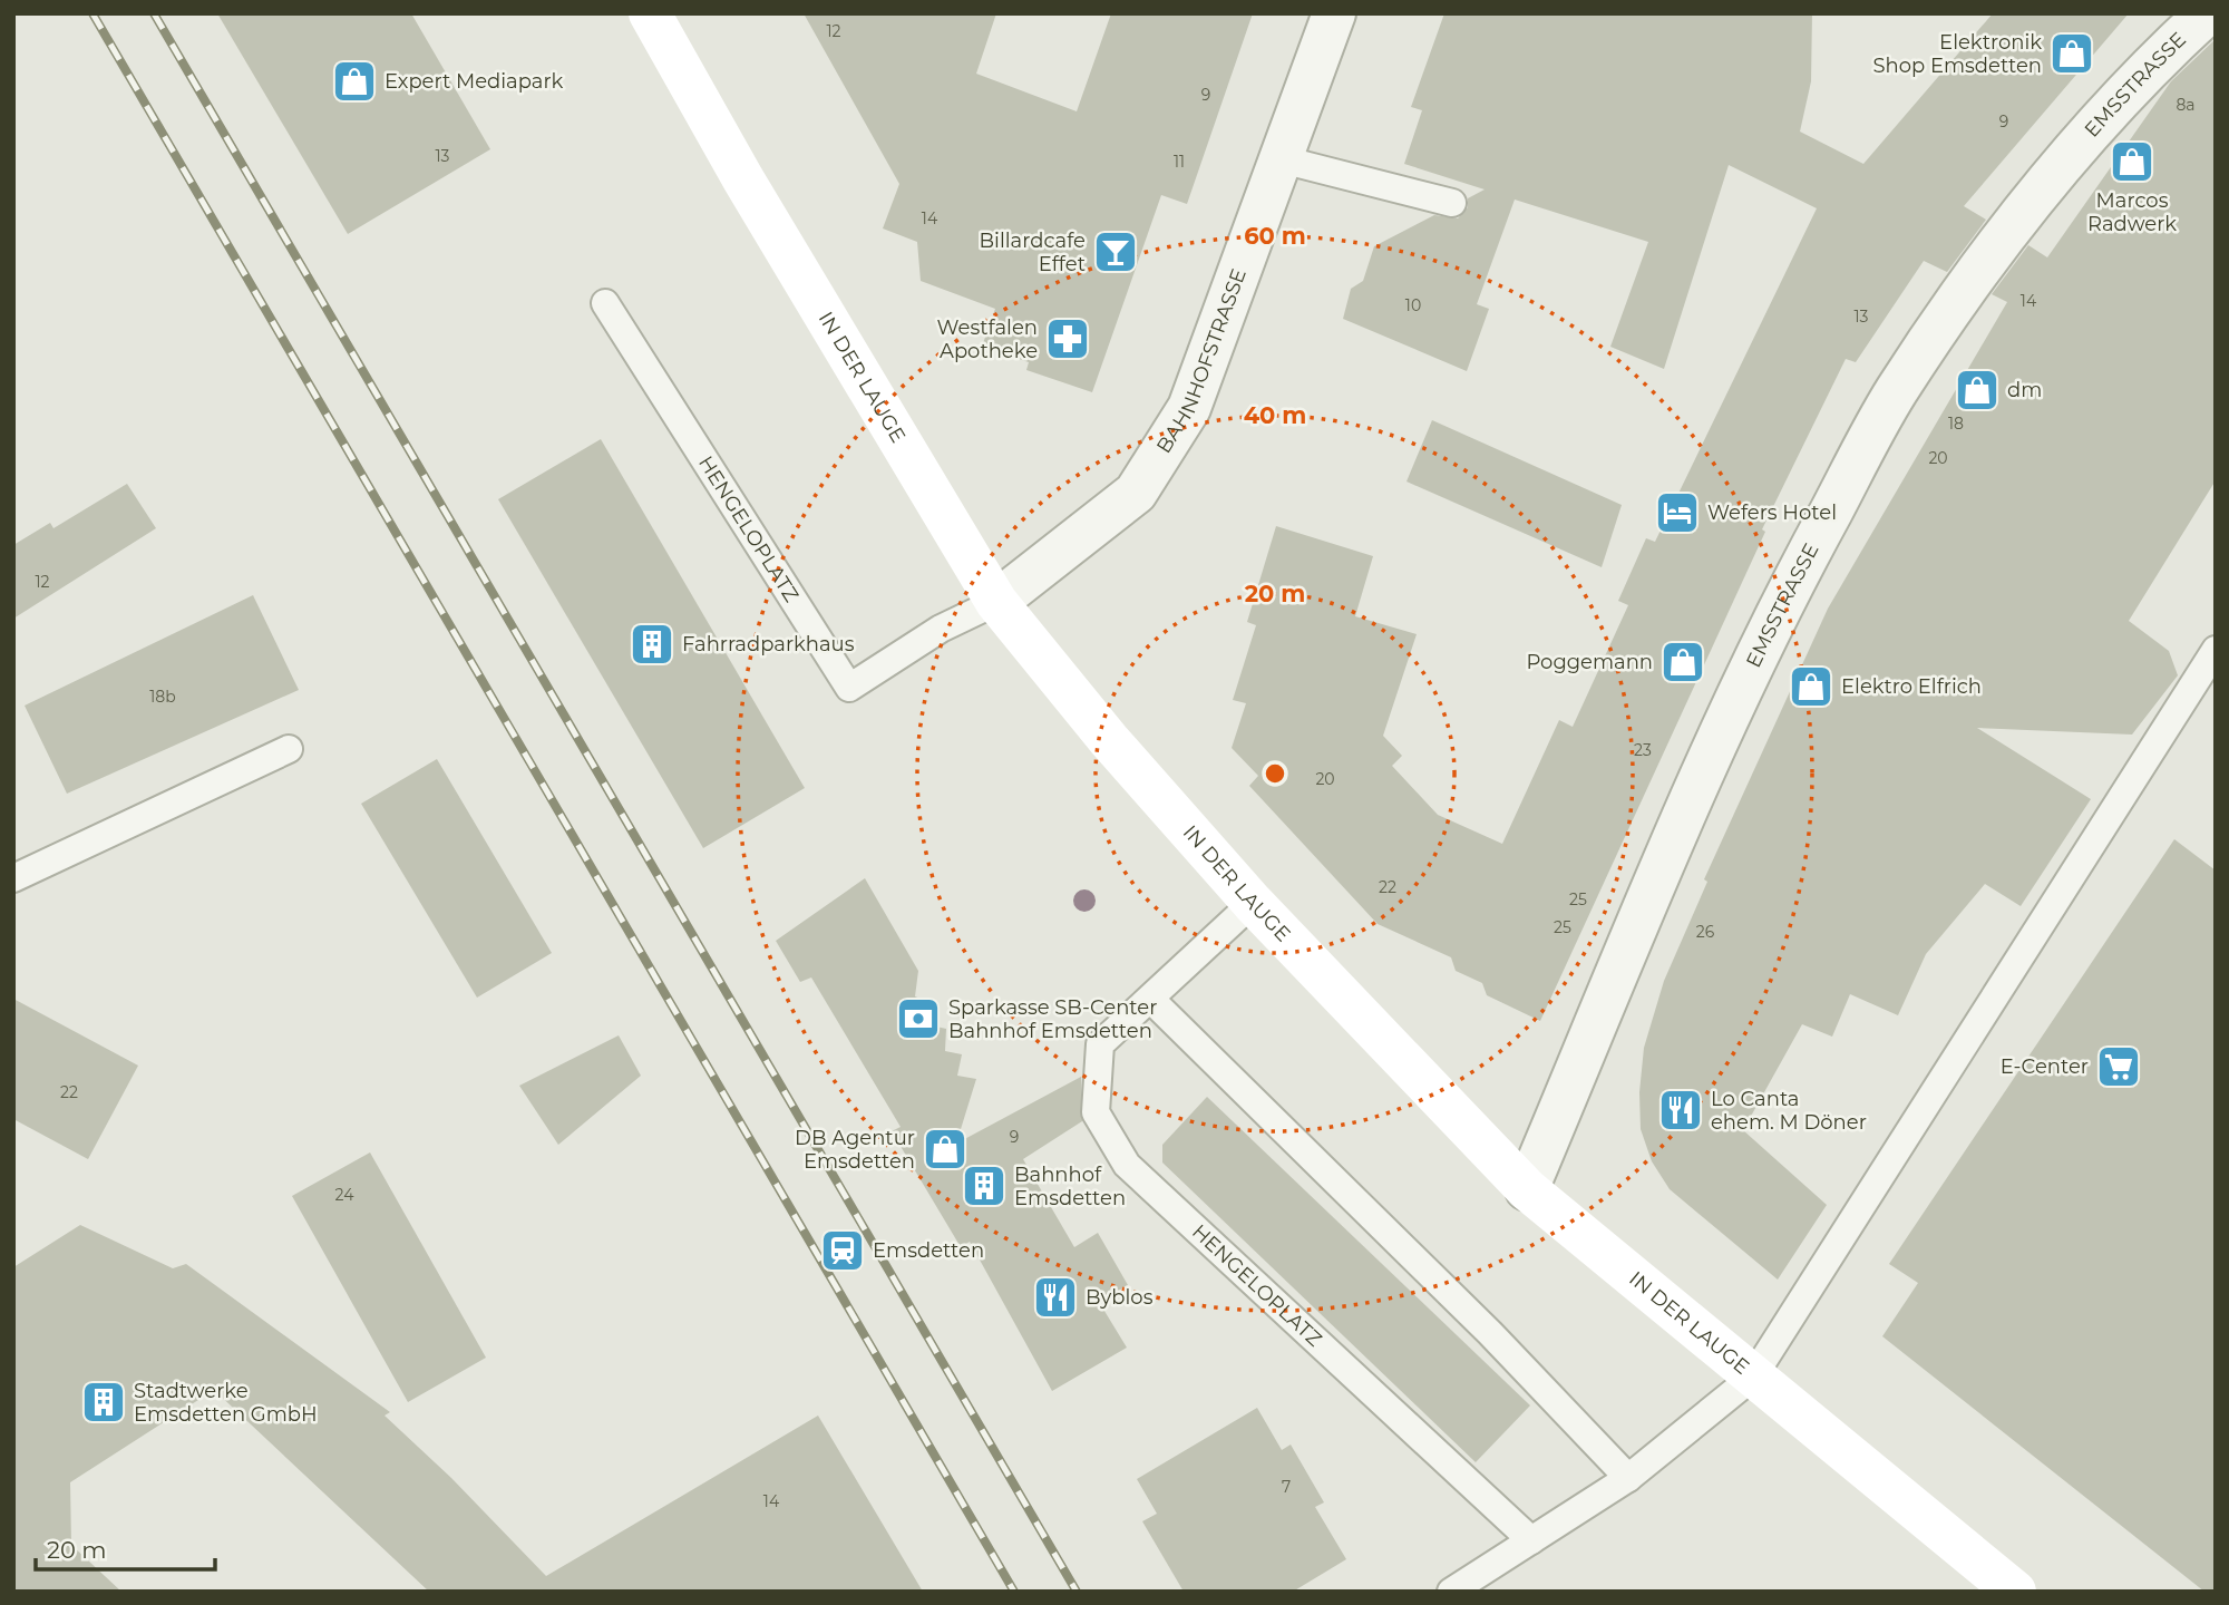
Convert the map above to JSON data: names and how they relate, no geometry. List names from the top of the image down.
{
  "streets": {
    "street": ["EMSSTRASSE", "BAHNHOFSTRASSE", "IN DER LAUGE"],
    "lane": ["HENGELOPLATZ"]
  },
  "crossings": [
    ["EMSSTRASSE", "IN DER LAUGE"],
    ["BAHNHOFSTRASSE", "IN DER LAUGE"],
    ["BAHNHOFSTRASSE", "HENGELOPLATZ"],
    ["IN DER LAUGE", "HENGELOPLATZ"]
  ],
  "places": {
    "shop": [
      "Elektronik Shop Emsdetten",
      "Expert Mediapark",
      "Marcos Radwerk",
      "dm",
      "Poggemann",
      "Elektro Elfrich",
      "DB Agentur Emsdetten"
    ],
    "bar": ["Billardcafe Effet"],
    "pharmacy": ["Westfalen Apotheke"],
    "hotel": ["Wefers Hotel"],
    "building": ["Fahrradparkhaus", "Bahnhof Emsdetten", "Stadtwerke Emsdetten GmbH"],
    "bank": ["Sparkasse SB-Center Bahnhof Emsdetten"],
    "supermarket": ["E-Center"],
    "restaurant": ["Lo Canta ehem. M Döner", "Byblos"],
    "station": ["Emsdetten"]
  },
  "house_numbers": [
    "12",
    "9",
    "8a",
    "9",
    "13",
    "11",
    "14",
    "14",
    "10",
    "13",
    "18",
    "20",
    "12",
    "18b",
    "23",
    "20",
    "22",
    "25",
    "25",
    "26",
    "22",
    "9",
    "24",
    "7",
    "14"
  ],
  "scale_bar": "20 m",
  "rings": ["60 m", "40 m", "20 m"]
}
